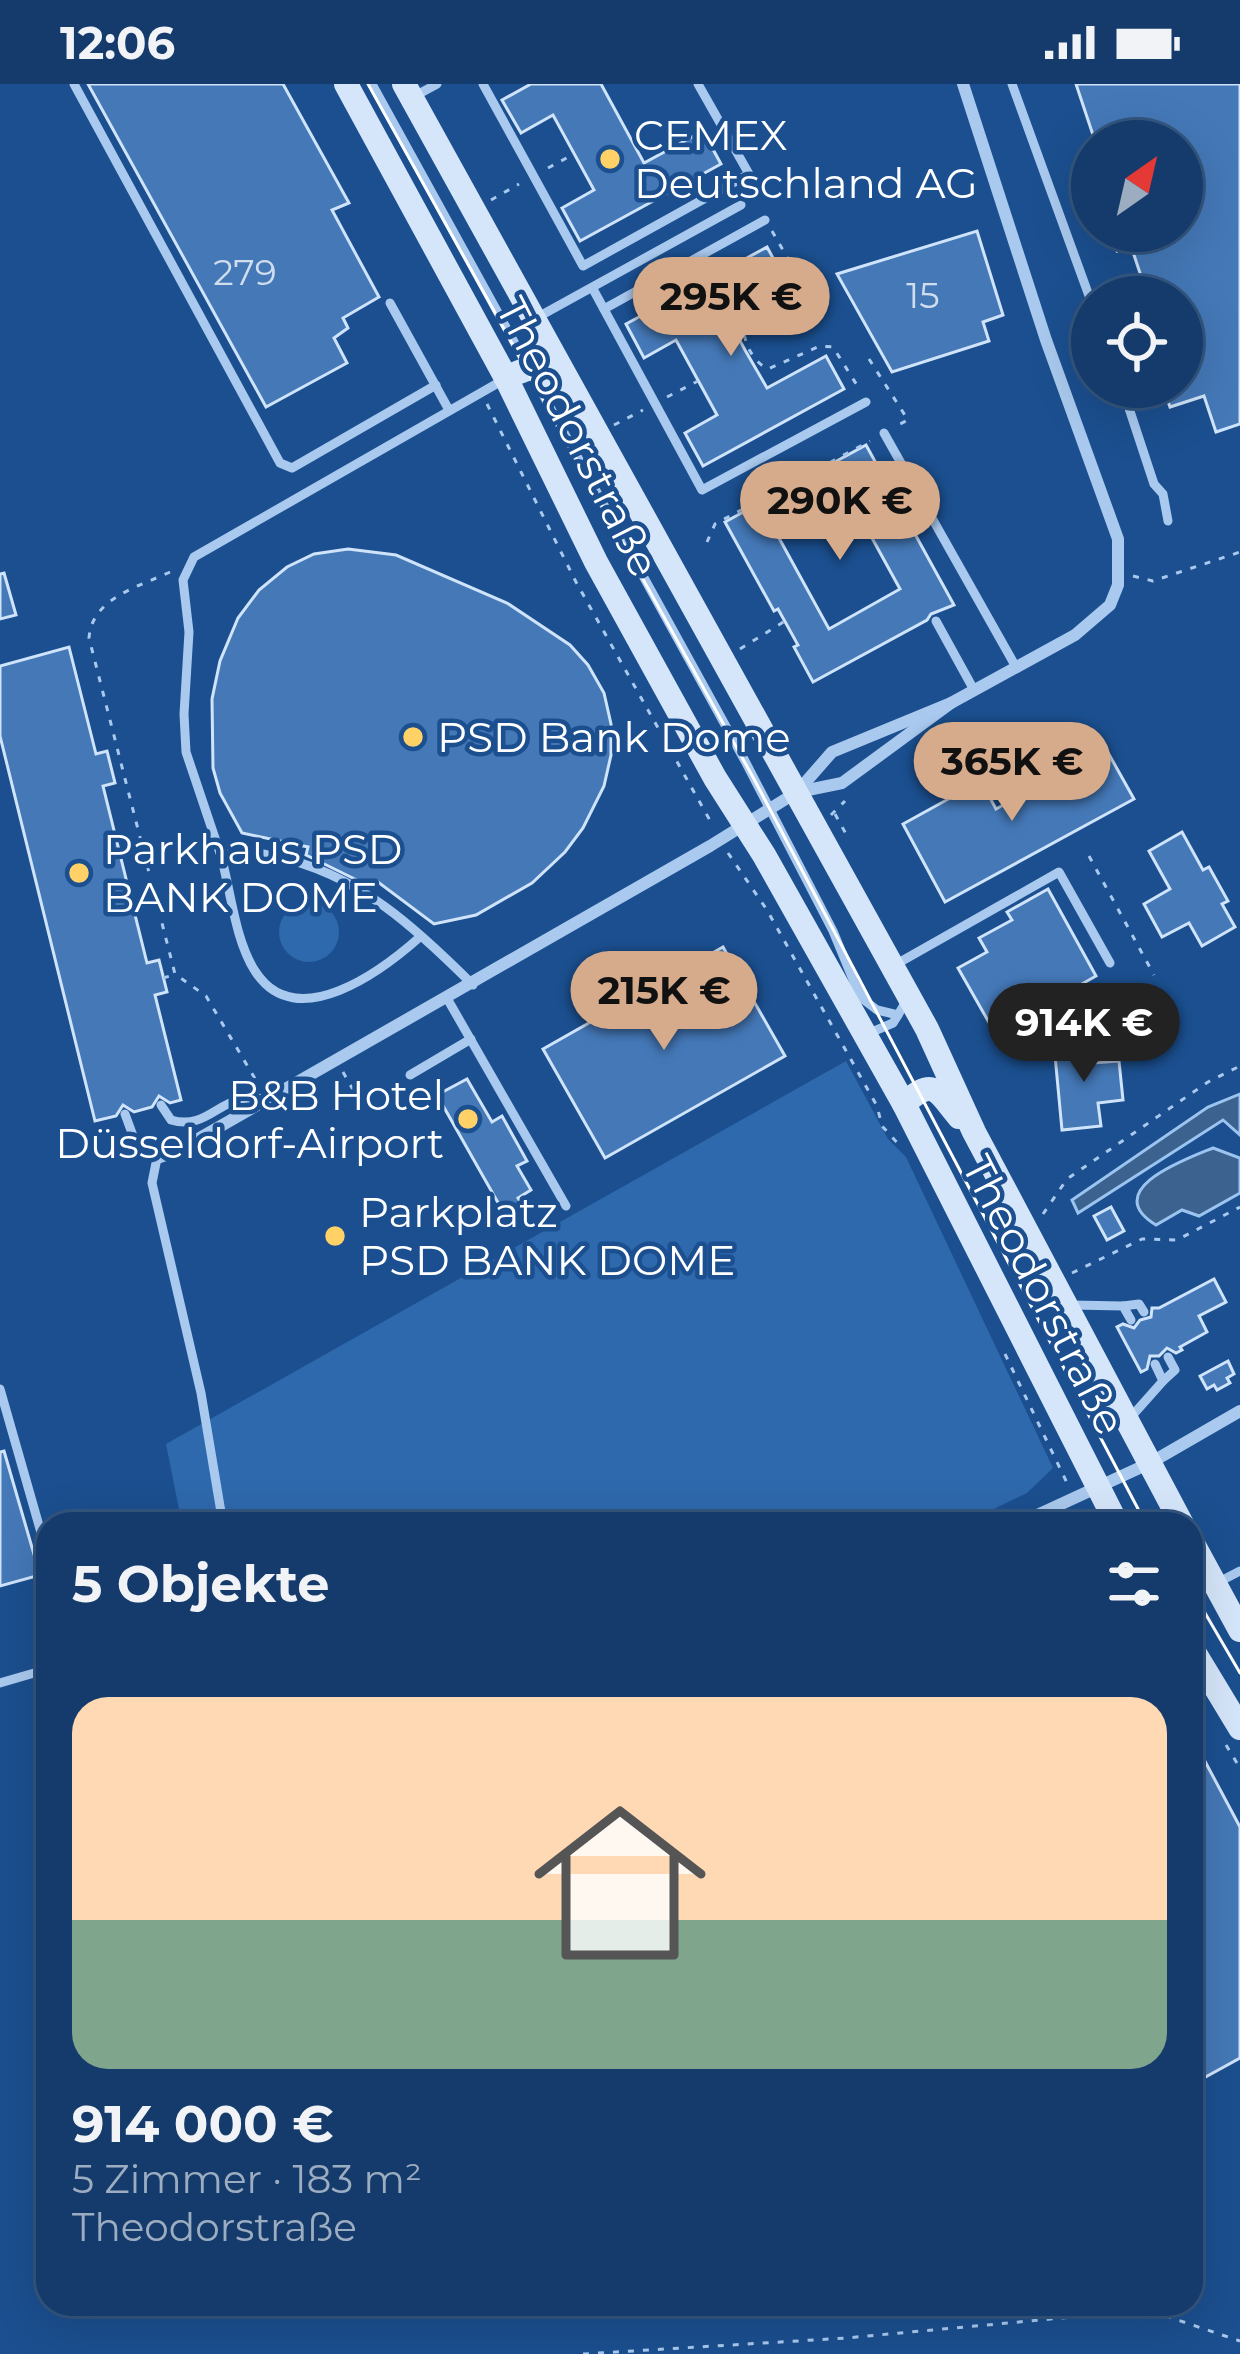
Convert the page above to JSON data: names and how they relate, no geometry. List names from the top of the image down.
{
  "streets": {
    "main road": ["Theodorstraße"]
  },
  "places": [
    "CEMEX Deutschland AG",
    "PSD Bank Dome",
    "Parkhaus PSD BANK DOME",
    "B&B Hotel Düsseldorf-Airport",
    "Parkplatz PSD BANK DOME"
  ],
  "house_numbers": ["279", "15"],
  "north": "top right",
  "page": {
    "status": "12:06",
    "price": [
      "295K €",
      "290K €",
      "365K €",
      "215K €",
      "914K €"
    ],
    "heading": "5 Objekte",
    "list": [
      {
        "name": "914 000 €",
        "note": "5 Zimmer · 183 m² · Theodorstraße"
      }
    ]
  }
}
